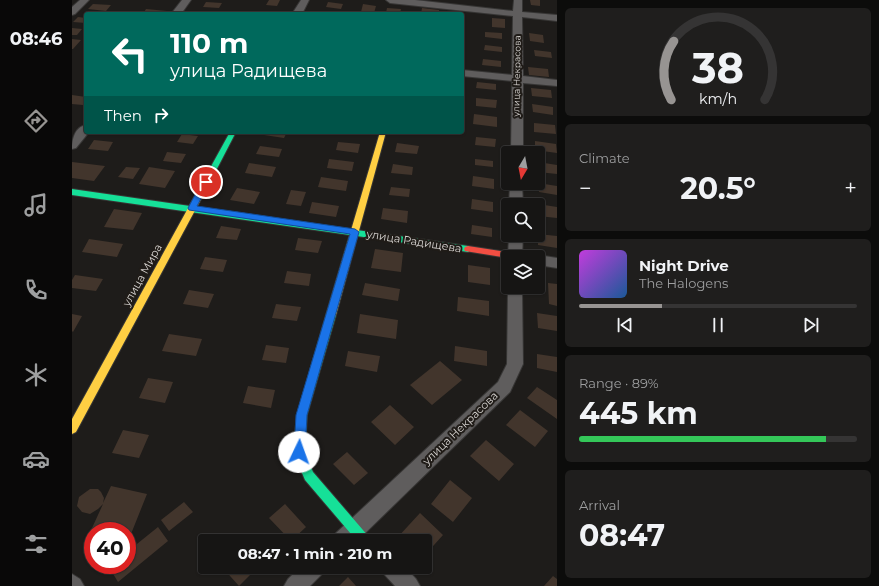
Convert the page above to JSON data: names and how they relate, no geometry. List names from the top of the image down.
{
  "streets": {
    "street": ["улица Некрасова", "улица Радищева", "улица Мира"]
  },
  "crossings": [
    ["улица Радищева", "улица Мира"]
  ],
  "north": "bottom",
  "page": {
    "tabs": "08:46",
    "turn": ["110 m", "улица Радищева"],
    "then": "Then",
    "tile": [
      "Climate",
      ["Range · 89%", "445 km"],
      ["Arrival", "08:47"]
    ],
    "heat": ["−", "20.5°", "+"],
    "song": ["Night Drive", "The Halogens"],
    "limit": "40",
    "trip": "08:47 · 1 min · 210 m",
    "gauge": ["38", "km/h"]
  }
}
